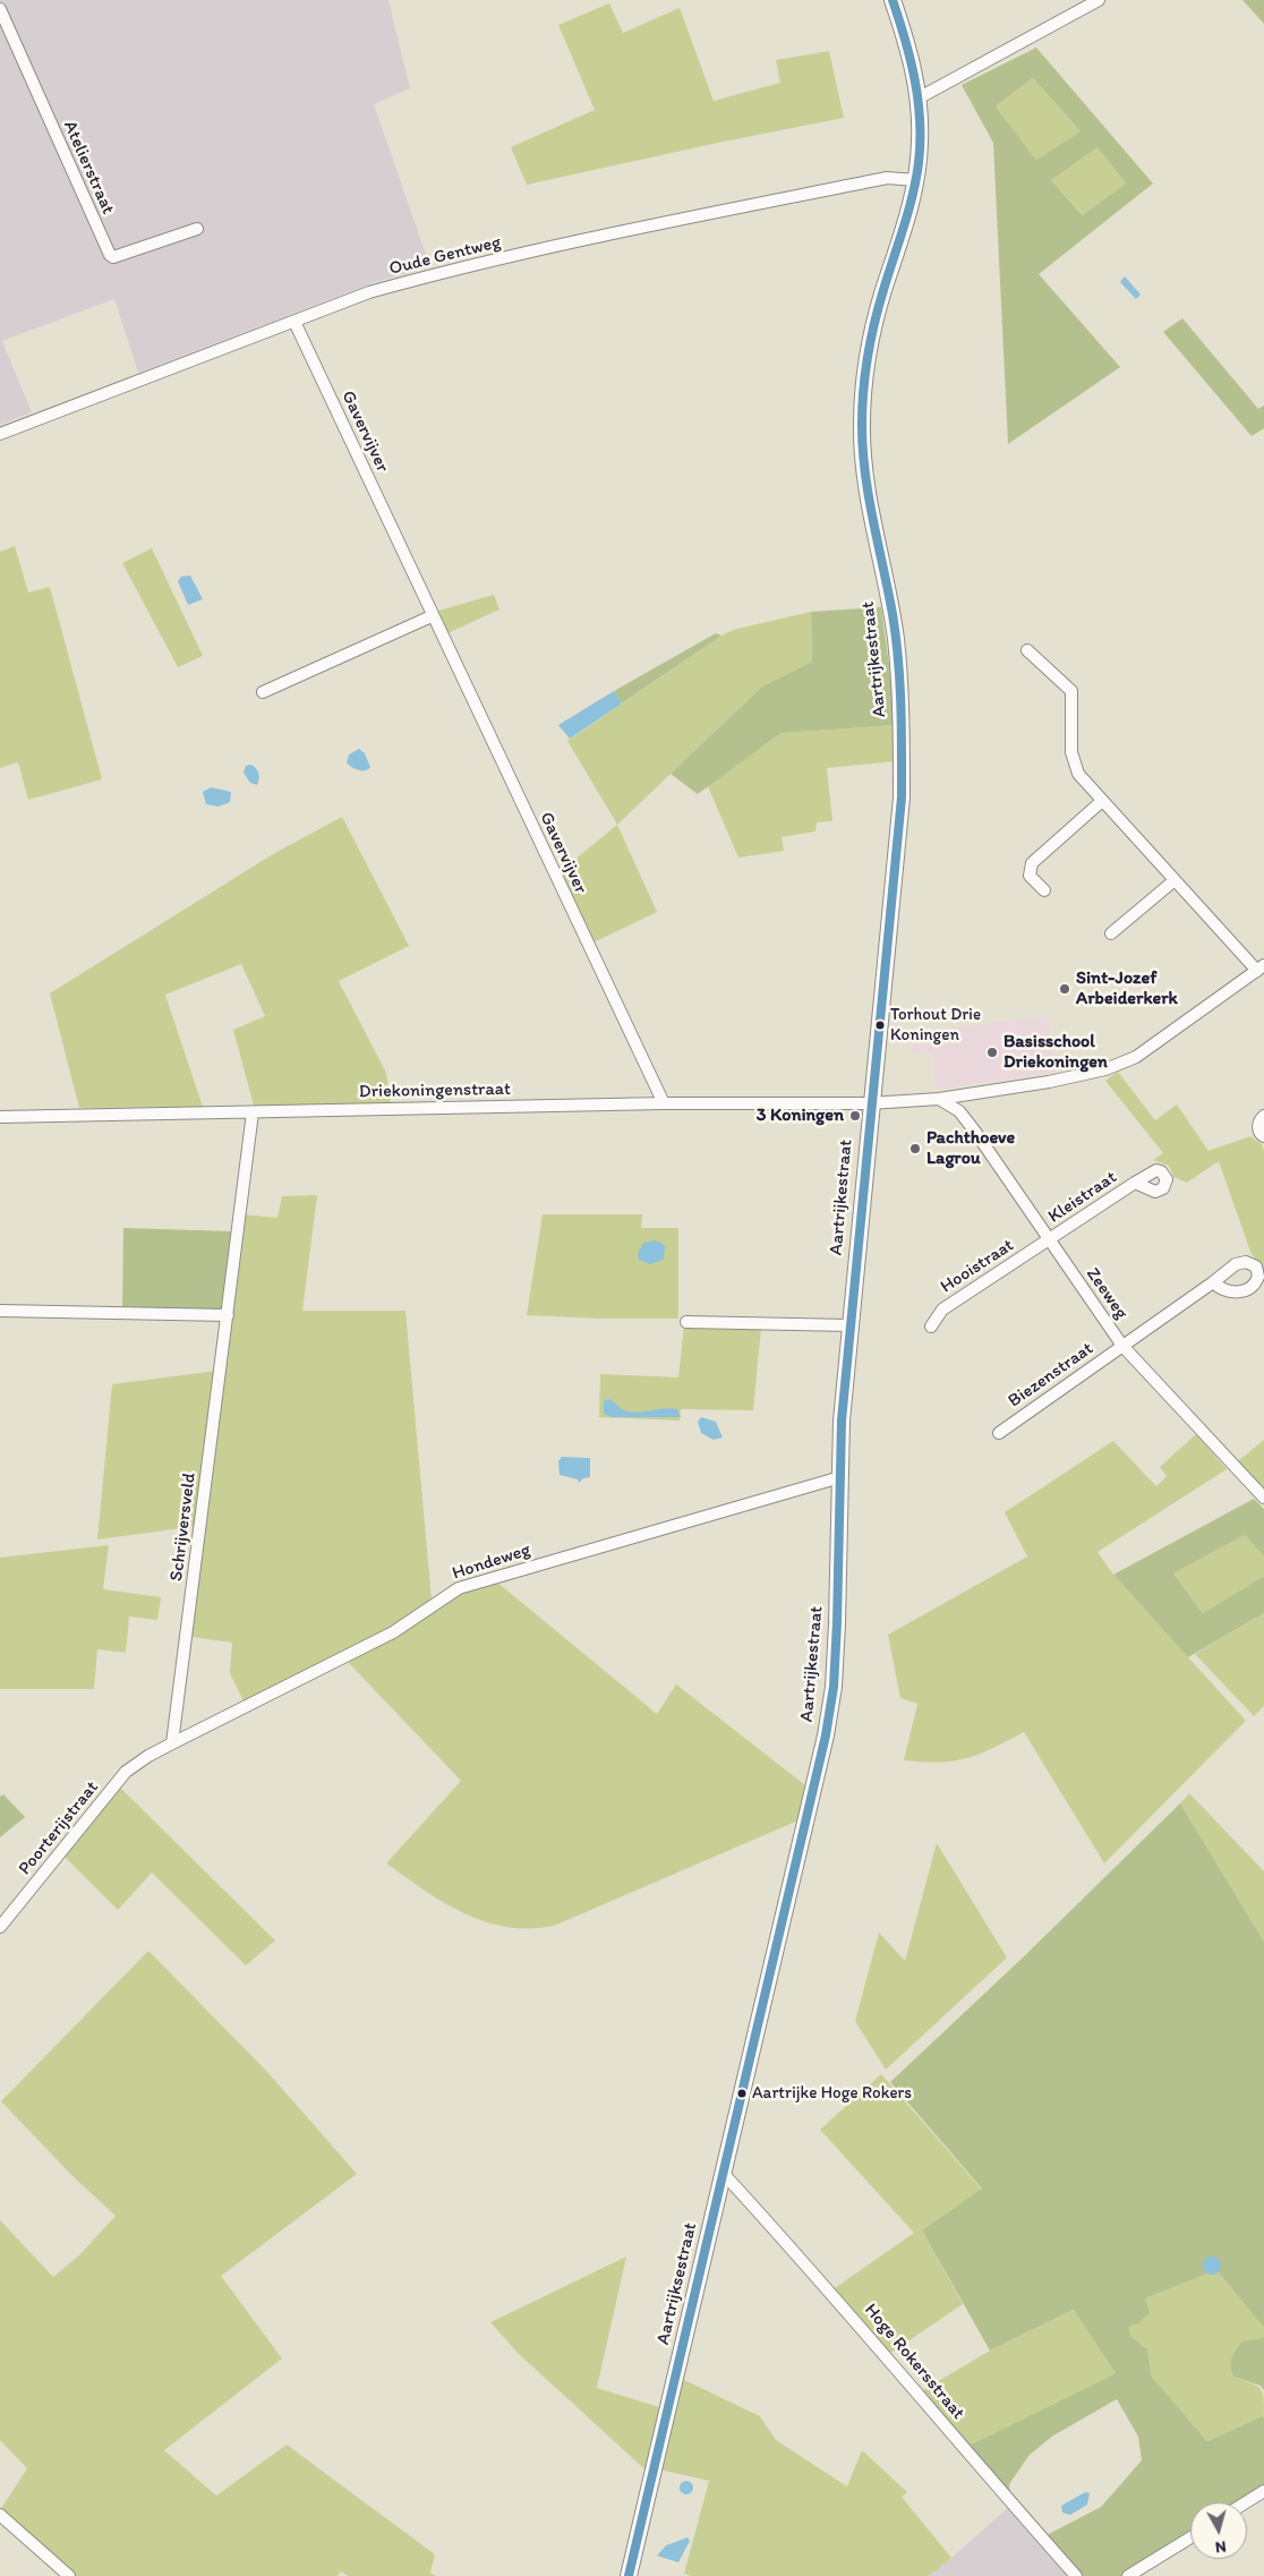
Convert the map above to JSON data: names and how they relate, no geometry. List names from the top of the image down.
{
  "streets": {
    "street": [
      "Atelierstraat",
      "Oude Gentweg",
      "Gavervijver",
      "Aartrijkestraat",
      "Driekoningenstraat",
      "Kleistraat",
      "Hooistraat",
      "Zeeweg",
      "Biezenstraat",
      "Schrijversveld",
      "Hondeweg",
      "Poorterijstraat",
      "Aartrijksestraat",
      "Hoge Rokersstraat"
    ]
  },
  "crossings": [
    ["Oude Gentweg", "Gavervijver"],
    ["Oude Gentweg", "Aartrijkestraat"],
    ["Gavervijver", "Driekoningenstraat"],
    ["Aartrijkestraat", "Driekoningenstraat"],
    ["Aartrijkestraat", "Hondeweg"],
    ["Aartrijkestraat", "Aartrijksestraat"],
    ["Driekoningenstraat", "Zeeweg"],
    ["Driekoningenstraat", "Schrijversveld"],
    ["Kleistraat", "Hooistraat"],
    ["Kleistraat", "Zeeweg"],
    ["Hooistraat", "Zeeweg"],
    ["Zeeweg", "Biezenstraat"],
    ["Schrijversveld", "Hondeweg"],
    ["Hondeweg", "Poorterijstraat"],
    ["Aartrijksestraat", "Hoge Rokersstraat"]
  ],
  "places": [
    "Sint-Jozef Arbeiderkerk",
    "Torhout Drie Koningen",
    "Basisschool Driekoningen",
    "3 Koningen",
    "Pachthoeve Lagrou",
    "Aartrijke Hoge Rokers"
  ],
  "north": "bottom"
}
